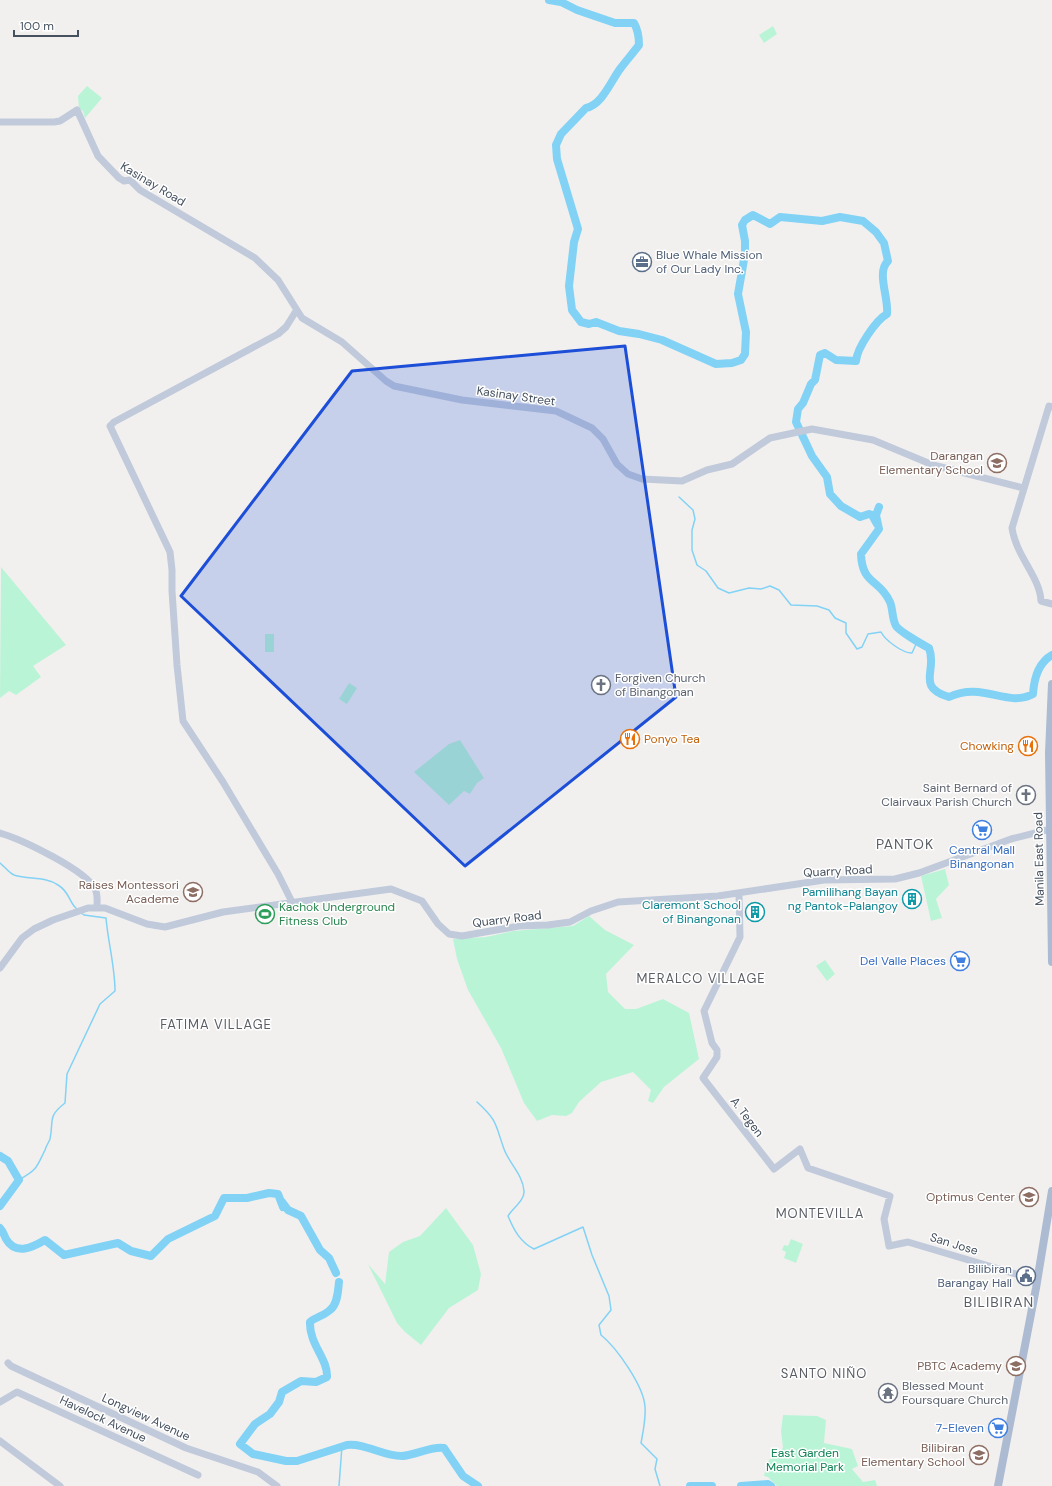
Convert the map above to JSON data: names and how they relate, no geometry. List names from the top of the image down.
{
  "streets": {
    "main road": ["Manila East Road"],
    "street": [
      "Kasinay Road",
      "Kasinay Street",
      "Quarry Road",
      "A. Tegen",
      "San Jose",
      "Longview Avenue",
      "Havelock Avenue"
    ]
  },
  "crossings": [
    ["Kasinay Road", "Kasinay Street"],
    ["Manila East Road", "Quarry Road"],
    ["Quarry Road", "A. Tegen"],
    ["A. Tegen", "San Jose"]
  ],
  "districts": [
    "PANTOK",
    "MERALCO VILLAGE",
    "FATIMA VILLAGE",
    "MONTEVILLA",
    "BILIBIRAN",
    "SANTO NIÑO"
  ],
  "parks": ["East Garden Memorial Park"],
  "places": {
    "office": ["Blue Whale Mission of Our Lady Inc."],
    "school or university": [
      "Darangan Elementary School",
      "Raises Montessori Academe",
      "Optimus Center",
      "PBTC Academy",
      "Bilibiran Elementary School"
    ],
    "church": ["Forgiven Church of Binangonan", "Saint Bernard of Clairvaux Parish Church"],
    "restaurant": ["Ponyo Tea", "Chowking"],
    "supermarket": ["Central Mall Binangonan", "Del Valle Places", "7-Eleven"],
    "building": ["Pamilihang Bayan ng Pantok-Palangoy", "Claremont School of Binangonan"],
    "sports": ["Kachok Underground Fitness Club"],
    "public building": ["Bilibiran Barangay Hall"],
    "temple": ["Blessed Mount Foursquare Church"]
  },
  "scale_bar": "100 m"
}
